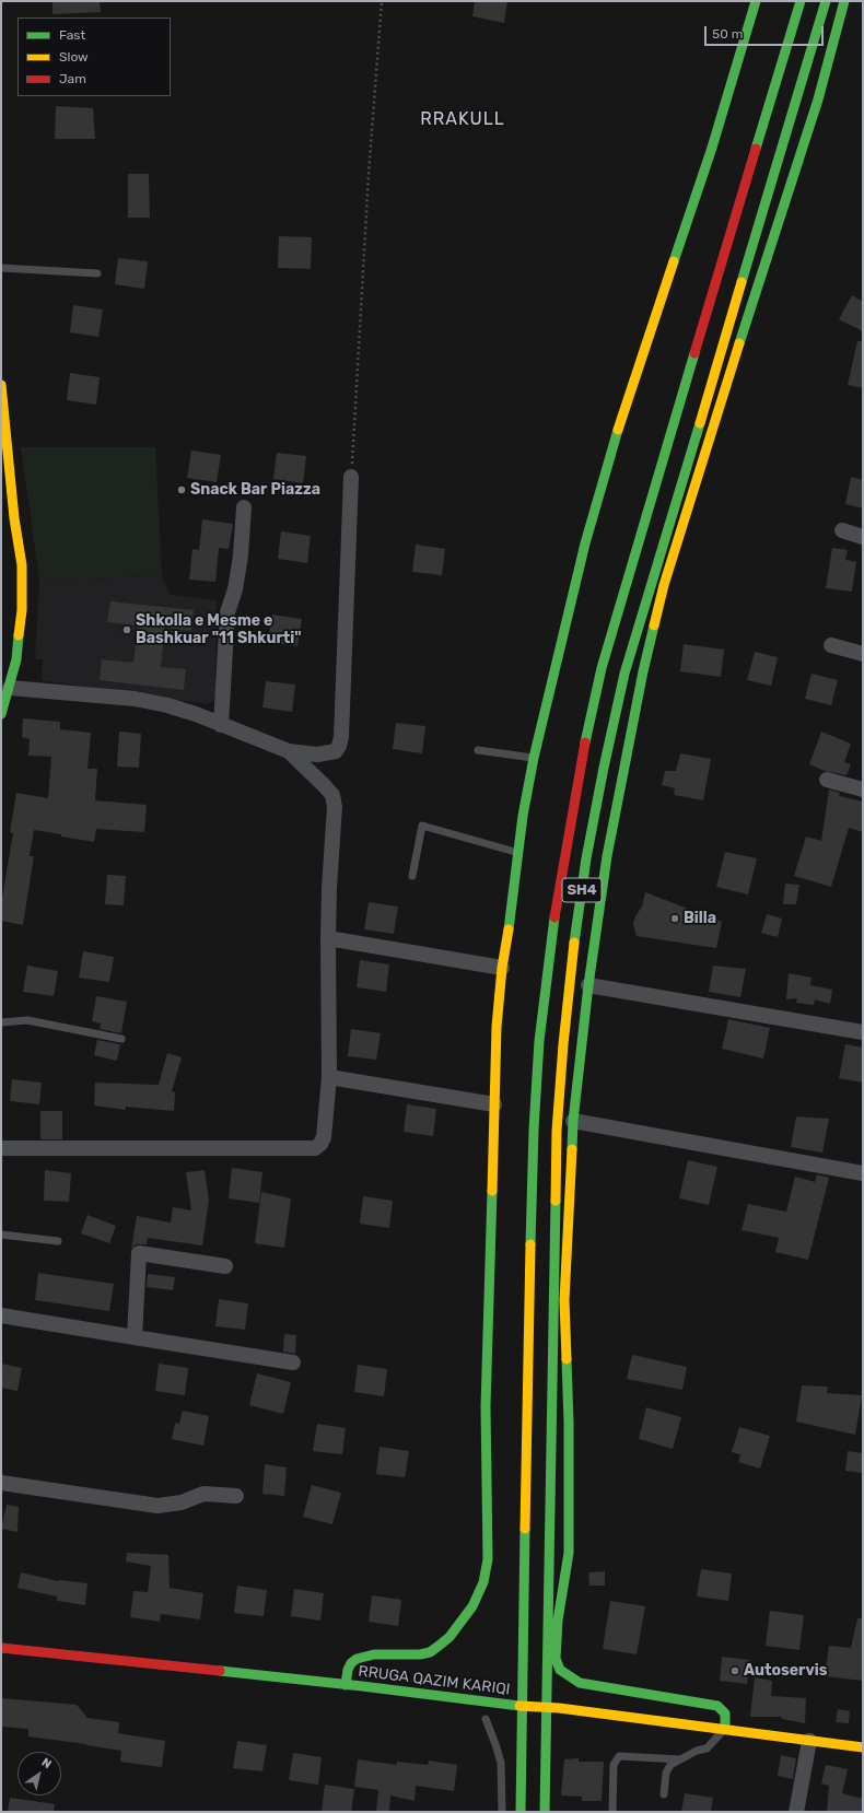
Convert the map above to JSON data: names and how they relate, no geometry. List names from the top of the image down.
{
  "streets": {
    "main road": ["SH4", "RRUGA QAZIM KARIQI"]
  },
  "districts": ["RRAKULL"],
  "places": [
    "Snack Bar Piazza",
    "Shkolla e Mesme e Bashkuar \"11 Shkurti\"",
    "Billa",
    "Autoservis"
  ],
  "legend": ["Fast", "Slow", "Jam"],
  "scale_bar": "50 m",
  "north": "top right"
}
